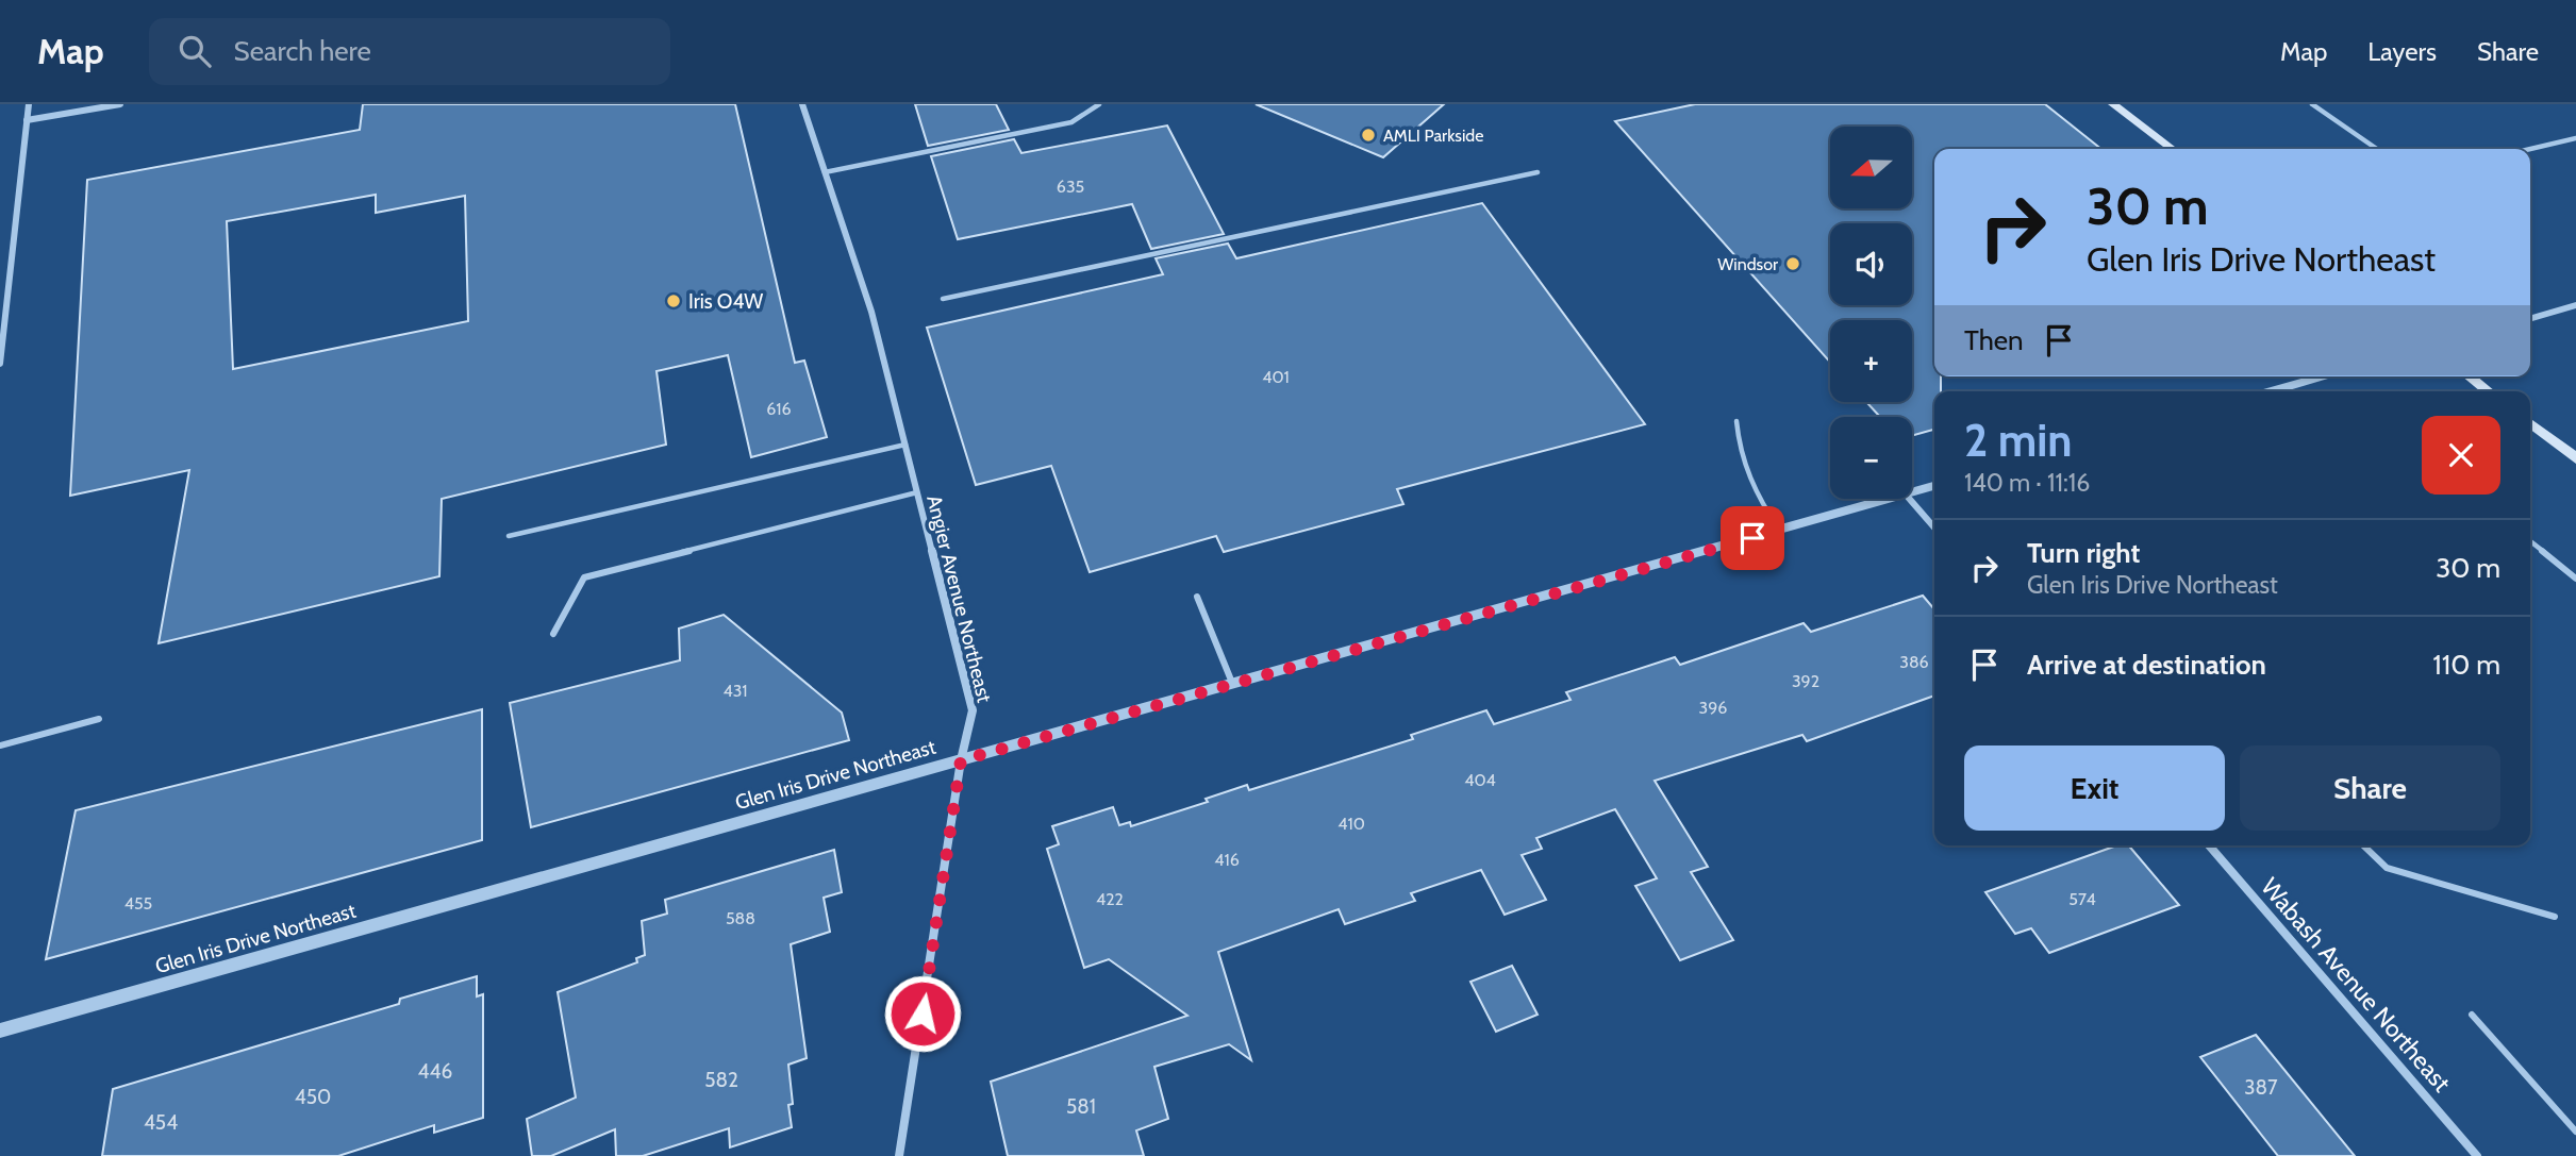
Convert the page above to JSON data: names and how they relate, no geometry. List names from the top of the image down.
{
  "streets": {
    "street": ["Angier Avenue Northeast", "Glen Iris Drive Northeast", "Wabash Avenue Northeast"]
  },
  "crossings": [
    ["Angier Avenue Northeast", "Glen Iris Drive Northeast"]
  ],
  "places": ["AMLI Parkside", "Windsor", "Iris O4W"],
  "house_numbers": [
    "635",
    "401",
    "616",
    "386",
    "392",
    "431",
    "396",
    "404",
    "410",
    "416",
    "422",
    "574",
    "455",
    "588",
    "446",
    "582",
    "387",
    "450",
    "581",
    "454"
  ],
  "north": "left",
  "page": {
    "header": "Map",
    "search": "Search here",
    "nav": ["Map", "Layers", "Share"],
    "map_buttons": ["+", "−"],
    "turn": ["30 m", "Glen Iris Drive Northeast"],
    "then": "Then",
    "heading": ["2 min", "140 m · 11:16"],
    "list": [
      {
        "name": "Turn right",
        "note": "Glen Iris Drive Northeast",
        "value": "30 m"
      },
      {
        "name": "Arrive at destination",
        "value": "110 m"
      }
    ],
    "buttons": ["Exit", "Share"]
  }
}
